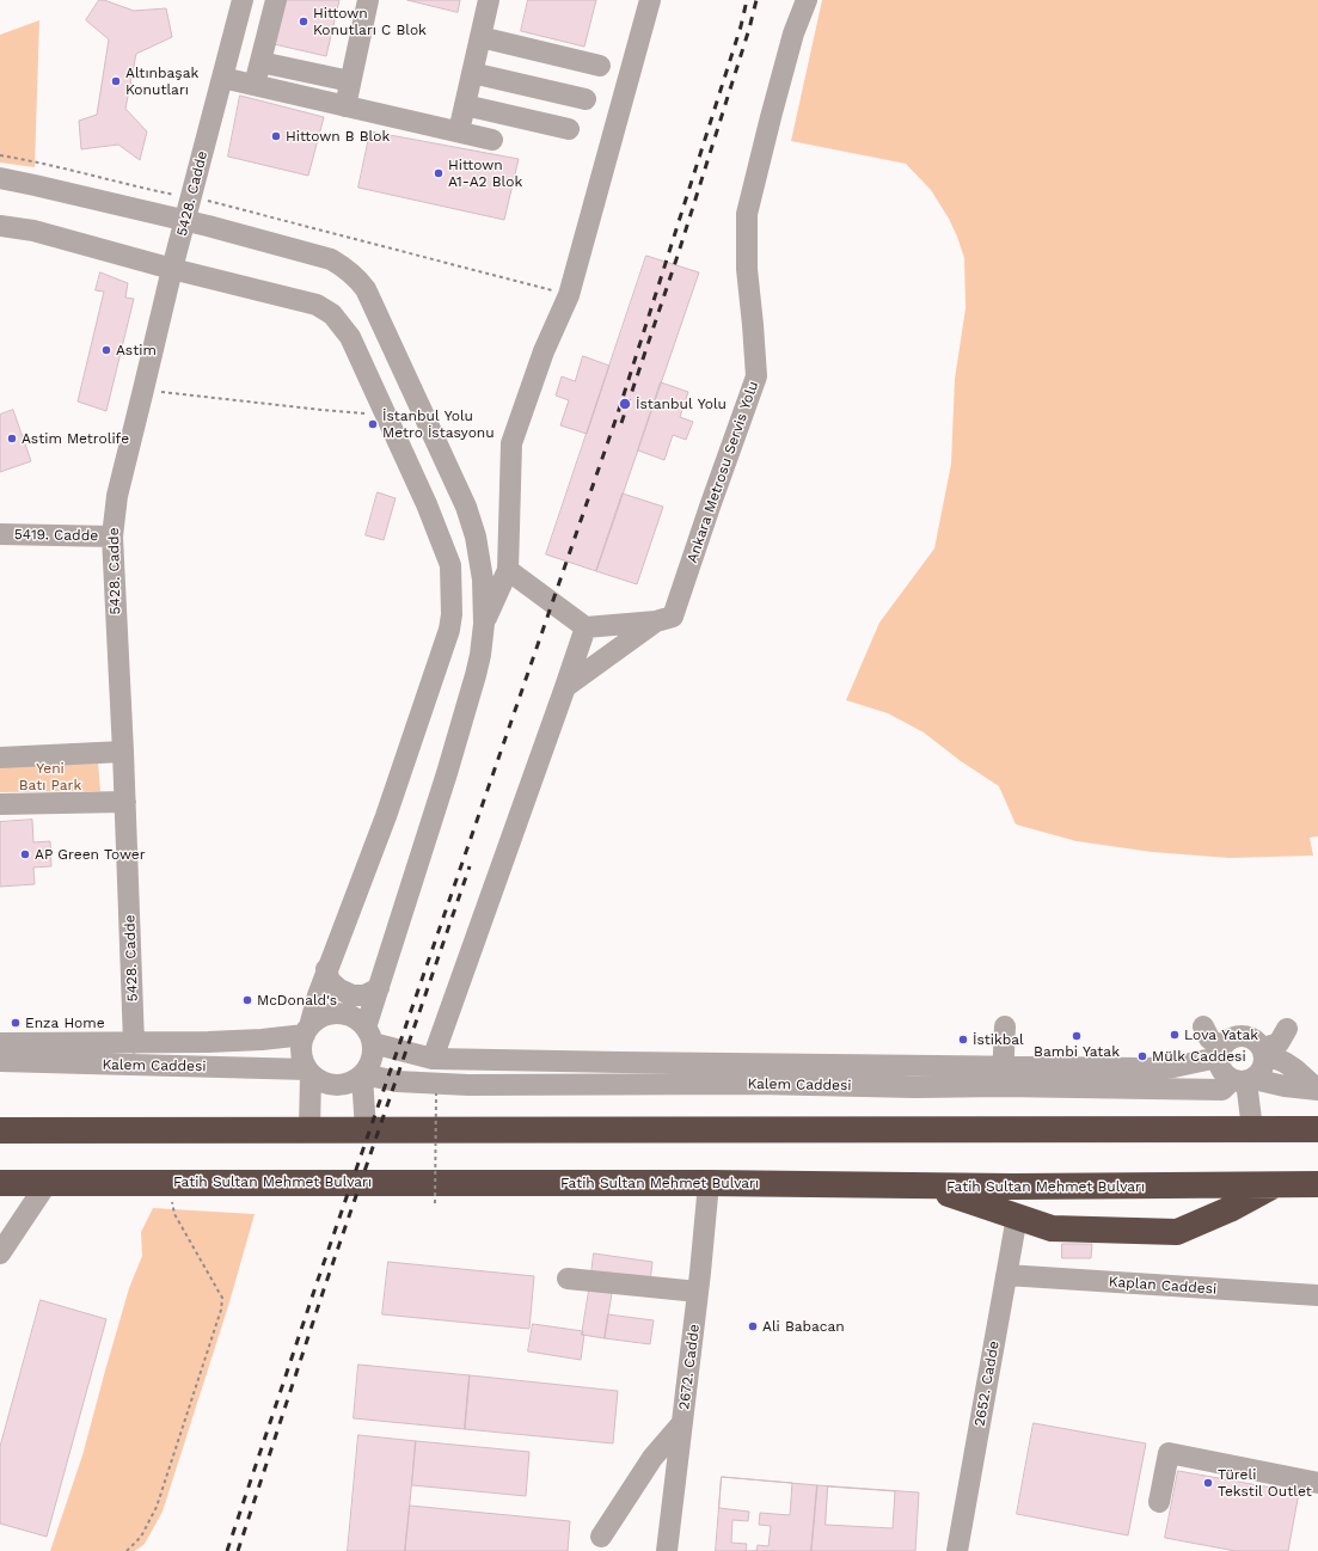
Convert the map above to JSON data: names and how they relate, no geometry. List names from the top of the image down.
{
  "streets": {
    "highway": ["Fatih Sultan Mehmet Bulvarı"],
    "street": [
      "5428. Cadde",
      "Ankara Metrosu Servis Yolu",
      "5419. Cadde",
      "Kalem Caddesi",
      "Kaplan Caddesi",
      "2672. Cadde",
      "2652. Cadde"
    ]
  },
  "crossings": [
    ["5428. Cadde", "5419. Cadde"],
    ["5428. Cadde", "Kalem Caddesi"],
    ["Fatih Sultan Mehmet Bulvarı", "2672. Cadde"],
    ["Kaplan Caddesi", "2652. Cadde"]
  ],
  "parks": ["Yeni Batı Park"],
  "places": [
    "Hittown Konutları C Blok",
    "Altınbaşak Konutları",
    "Hittown B Blok",
    "Hittown A1-A2 Blok",
    "Astim",
    "İstanbul Yolu",
    "İstanbul Yolu Metro İstasyonu",
    "Astim Metrolife",
    "AP Green Tower",
    "McDonald's",
    "Enza Home",
    "Lova Yatak",
    "Bambi Yatak",
    "İstikbal",
    "Mülk Caddesi",
    "Ali Babacan",
    "Türeli Tekstil Outlet"
  ]
}
